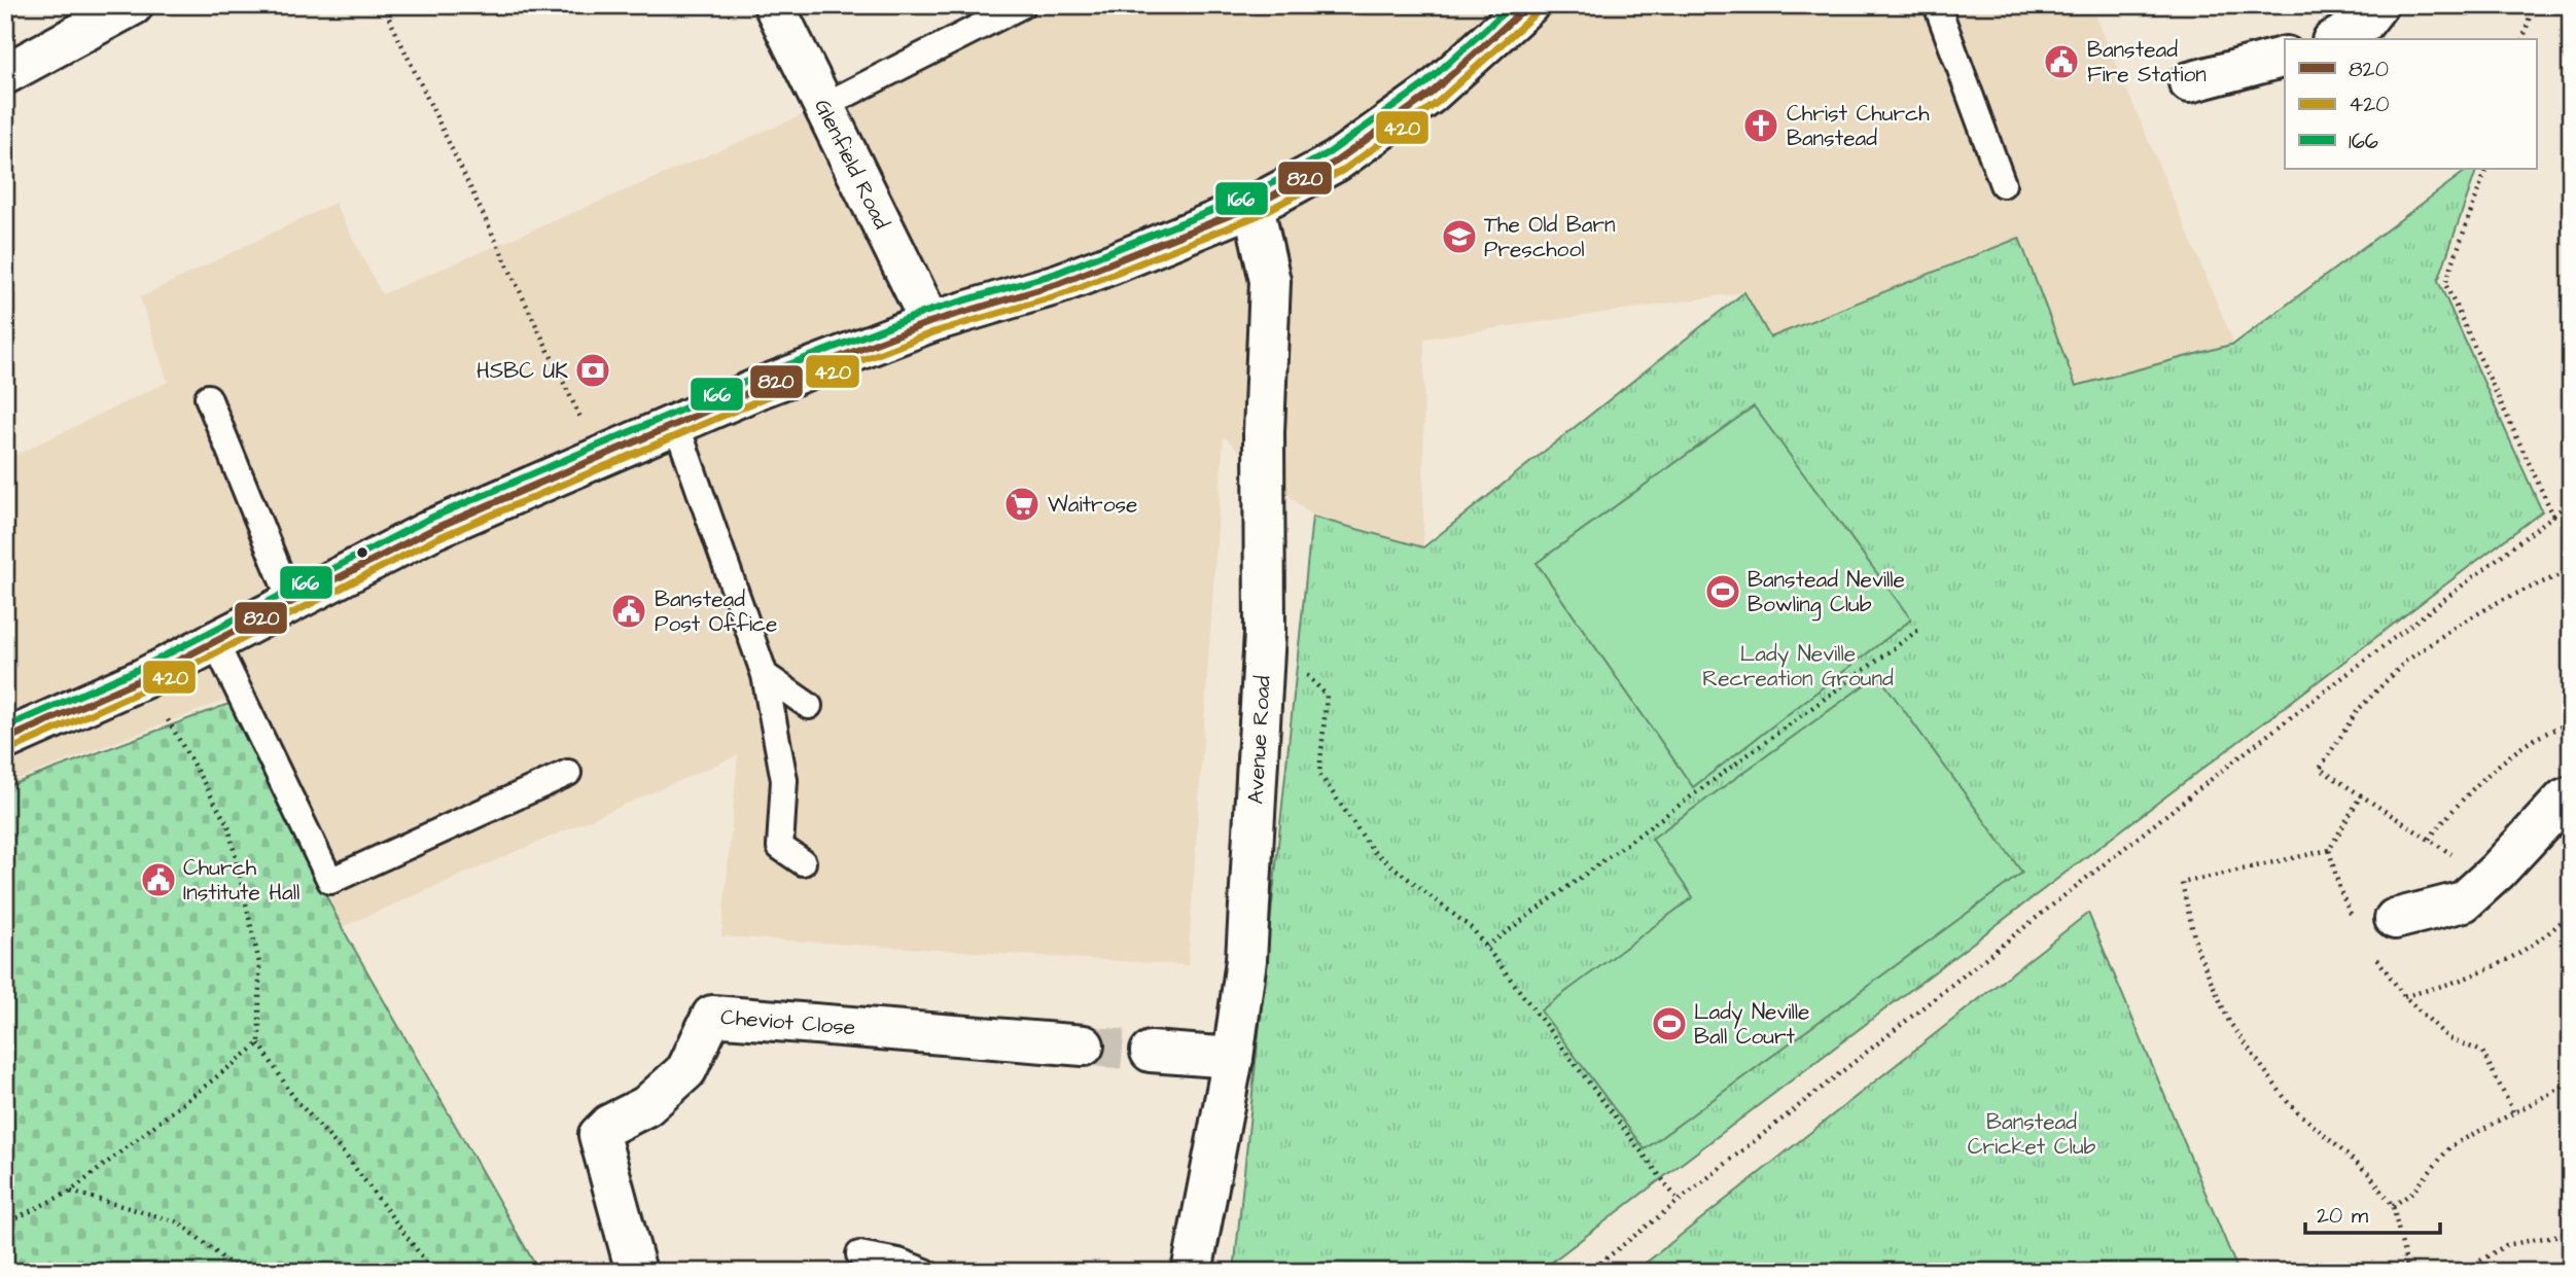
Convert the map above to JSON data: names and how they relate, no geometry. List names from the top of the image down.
{
  "streets": {
    "street": ["Glenfield Road", "Avenue Road", "Cheviot Close"]
  },
  "parks": ["Lady Neville Recreation Ground", "Banstead Cricket Club"],
  "places": {
    "public building": ["Banstead Fire Station", "Banstead Post Office", "Church Institute Hall"],
    "church": ["Christ Church Banstead"],
    "school or university": ["The Old Barn Preschool"],
    "bank": ["HSBC UK"],
    "supermarket": ["Waitrose"],
    "sports": ["Banstead Neville Bowling Club", "Lady Neville Ball Court"]
  },
  "lines": ["transit line 820", "transit line 166", "transit line 420"],
  "legend": ["820", "420", "166"],
  "scale_bar": "20 m"
}
